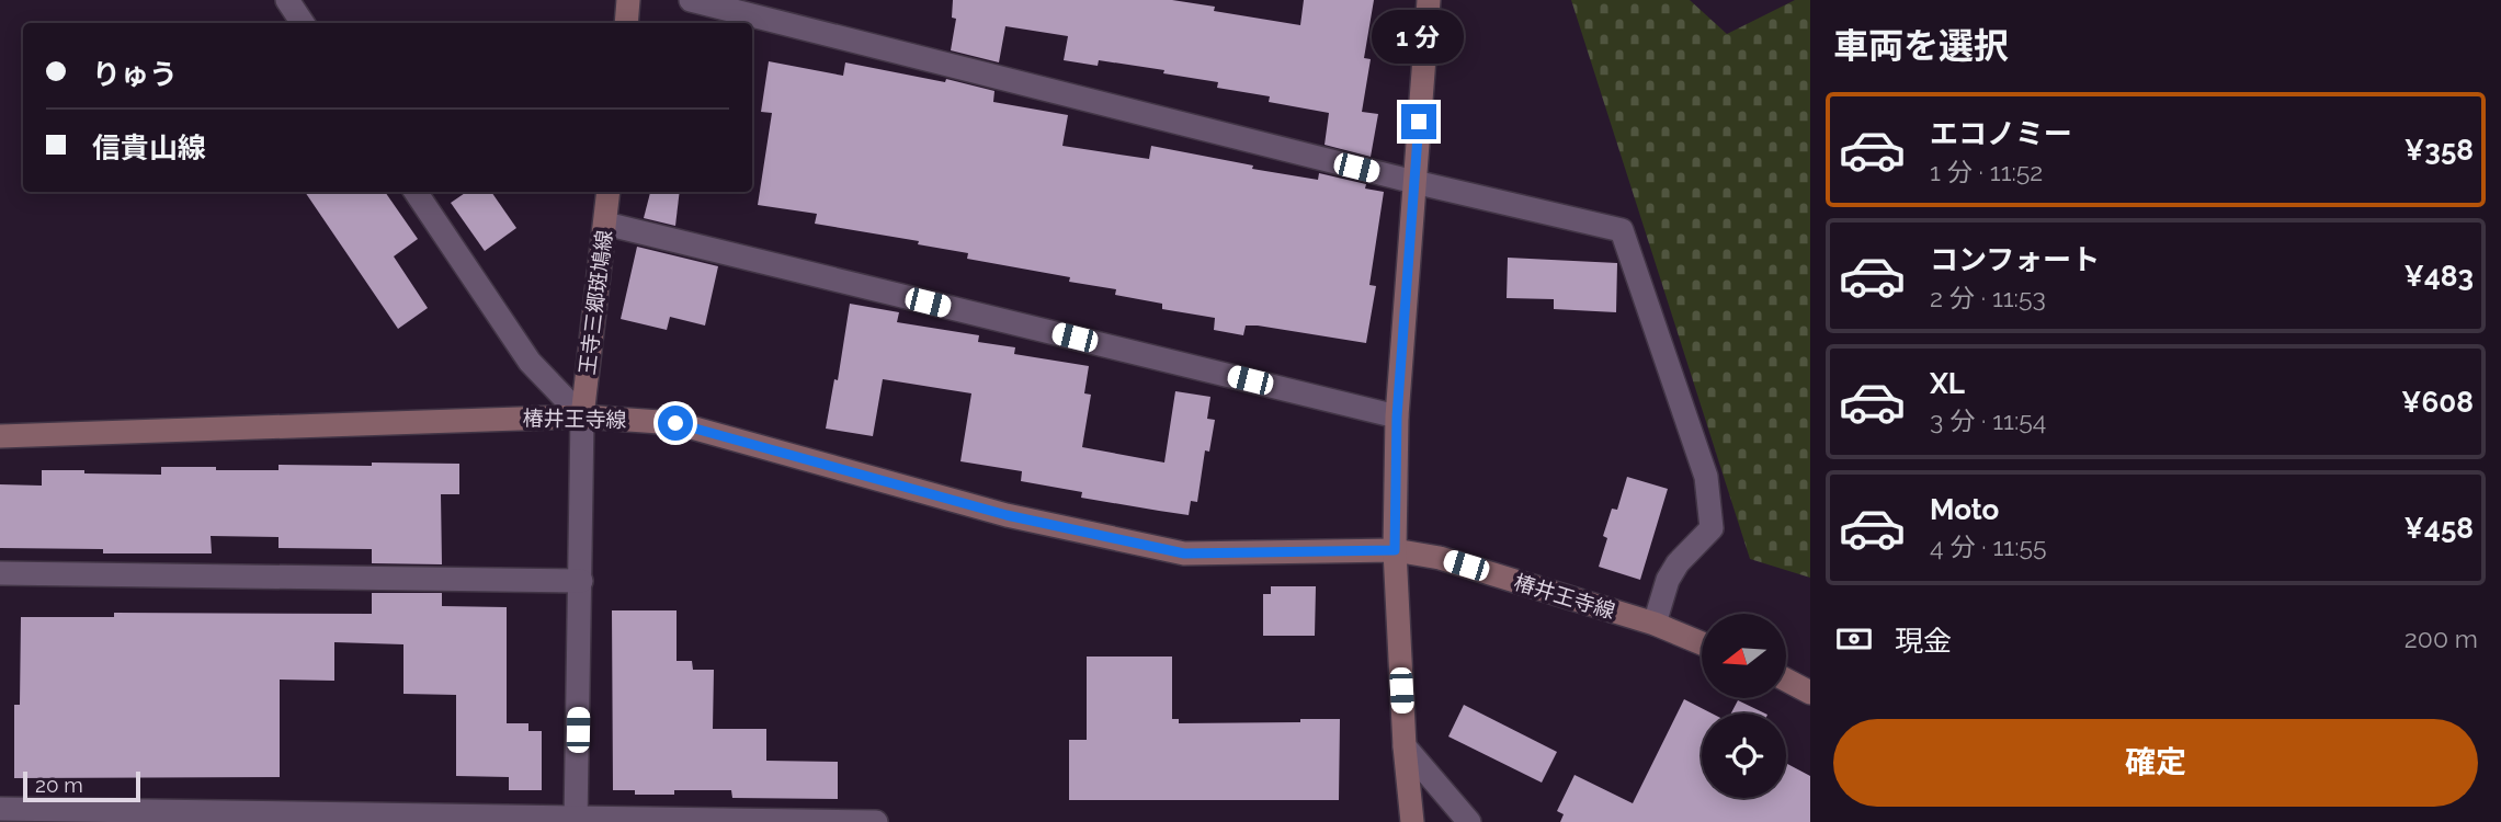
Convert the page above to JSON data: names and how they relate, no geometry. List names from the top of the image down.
{
  "streets": {
    "main road": ["王寺三郷斑鳩線", "椿井王寺線"]
  },
  "crossings": [
    ["王寺三郷斑鳩線", "椿井王寺線"]
  ],
  "scale_bar": "20 m",
  "north": "left",
  "page": {
    "heading": "車両を選択",
    "bubble": "1 分",
    "banner": ["りゅう", "信貴山線"],
    "list": [
      {
        "name": "エコノミー",
        "note": "1 分 · 11:52",
        "value": "¥358"
      },
      {
        "name": "コンフォート",
        "note": "2 分 · 11:53",
        "value": "¥483"
      },
      {
        "name": "XL",
        "note": "3 分 · 11:54",
        "value": "¥608"
      },
      {
        "name": "Moto",
        "note": "4 分 · 11:55",
        "value": "¥458"
      }
    ],
    "pay": ["現金", "200 m"],
    "buttons": "確定",
    "scale": "20 m"
  }
}
